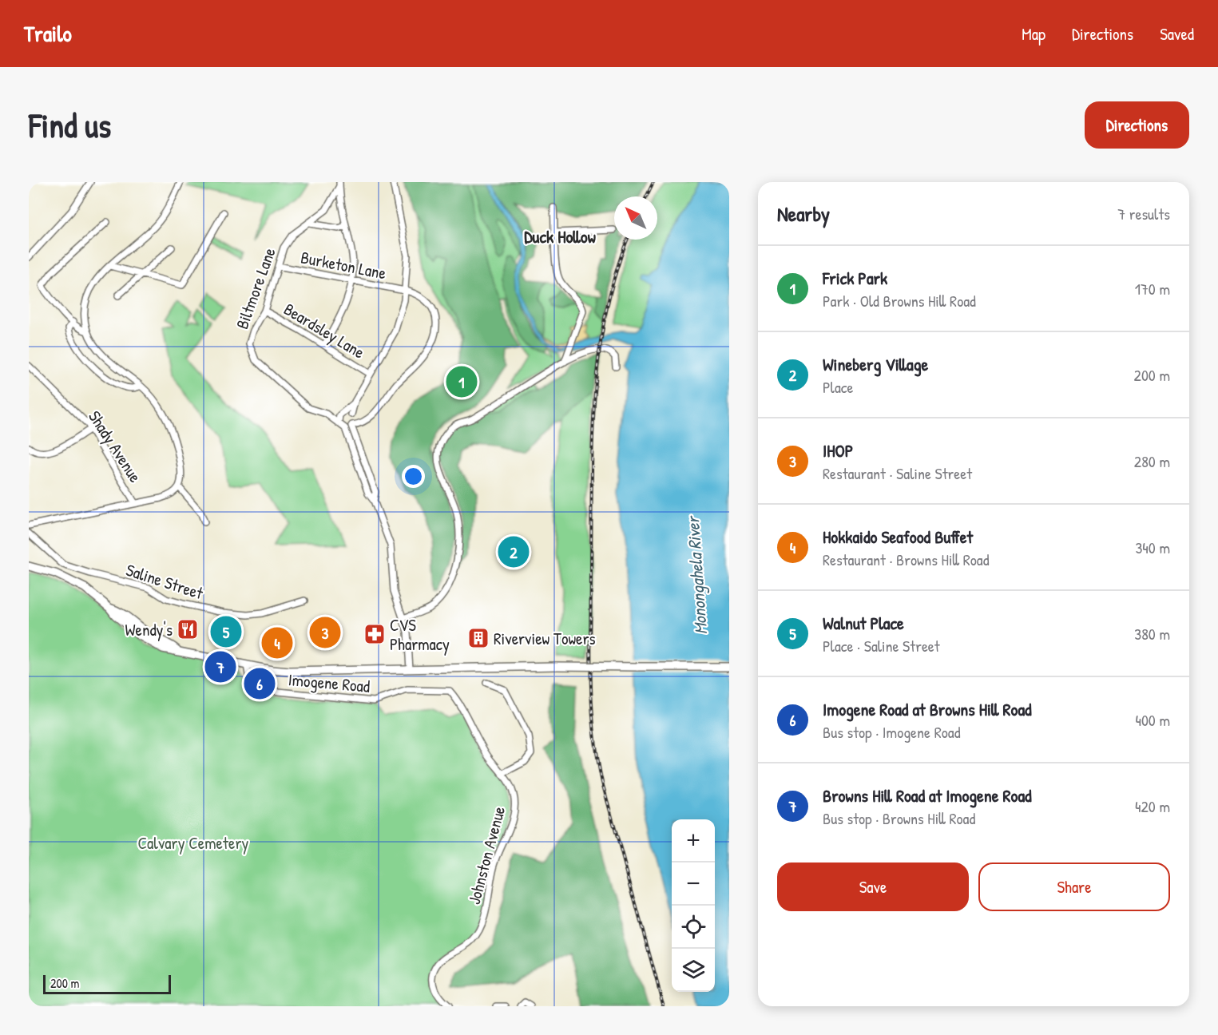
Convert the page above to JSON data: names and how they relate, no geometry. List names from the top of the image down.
{
  "streets": {
    "street": [
      "Burketon Lane",
      "Biltmore Lane",
      "Beardsley Lane",
      "Shady Avenue",
      "Saline Street",
      "Imogene Road",
      "Johnston Avenue"
    ]
  },
  "crossings": [
    ["Burketon Lane", "Biltmore Lane"],
    ["Biltmore Lane", "Beardsley Lane"],
    ["Imogene Road", "Johnston Avenue"]
  ],
  "districts": ["Duck Hollow"],
  "water": ["Monongahela River"],
  "parks": ["Calvary Cemetery"],
  "places": {
    "restaurant": ["Wendy's"],
    "pharmacy": ["CVS Pharmacy"],
    "building": ["Riverview Towers"]
  },
  "scale_bar": "200 m",
  "north": "top left",
  "page": {
    "header": "Trailo",
    "nav": ["Map", "Directions", "Saved"],
    "buttons": [
      "Directions",
      ["Save", "Share"]
    ],
    "title": "Find us",
    "heading": ["Nearby", "7 results"],
    "list": [
      {
        "mark": "1",
        "name": "Frick Park",
        "note": "Park · Old Browns Hill Road",
        "value": "170 m"
      },
      {
        "mark": "2",
        "name": "Wineberg Village",
        "note": "Place",
        "value": "200 m"
      },
      {
        "mark": "3",
        "name": "IHOP",
        "note": "Restaurant · Saline Street",
        "value": "280 m"
      },
      {
        "mark": "4",
        "name": "Hokkaido Seafood Buffet",
        "note": "Restaurant · Browns Hill Road",
        "value": "340 m"
      },
      {
        "mark": "5",
        "name": "Walnut Place",
        "note": "Place · Saline Street",
        "value": "380 m"
      },
      {
        "mark": "6",
        "name": "Imogene Road at Browns Hill Road",
        "note": "Bus stop · Imogene Road",
        "value": "400 m"
      },
      {
        "mark": "7",
        "name": "Browns Hill Road at Imogene Road",
        "note": "Bus stop · Browns Hill Road",
        "value": "420 m"
      }
    ],
    "pins": [
      "1",
      "2",
      "5",
      "3",
      "4",
      "7",
      "6"
    ],
    "map_buttons": ["+", "−"],
    "scale": "200 m"
  }
}
